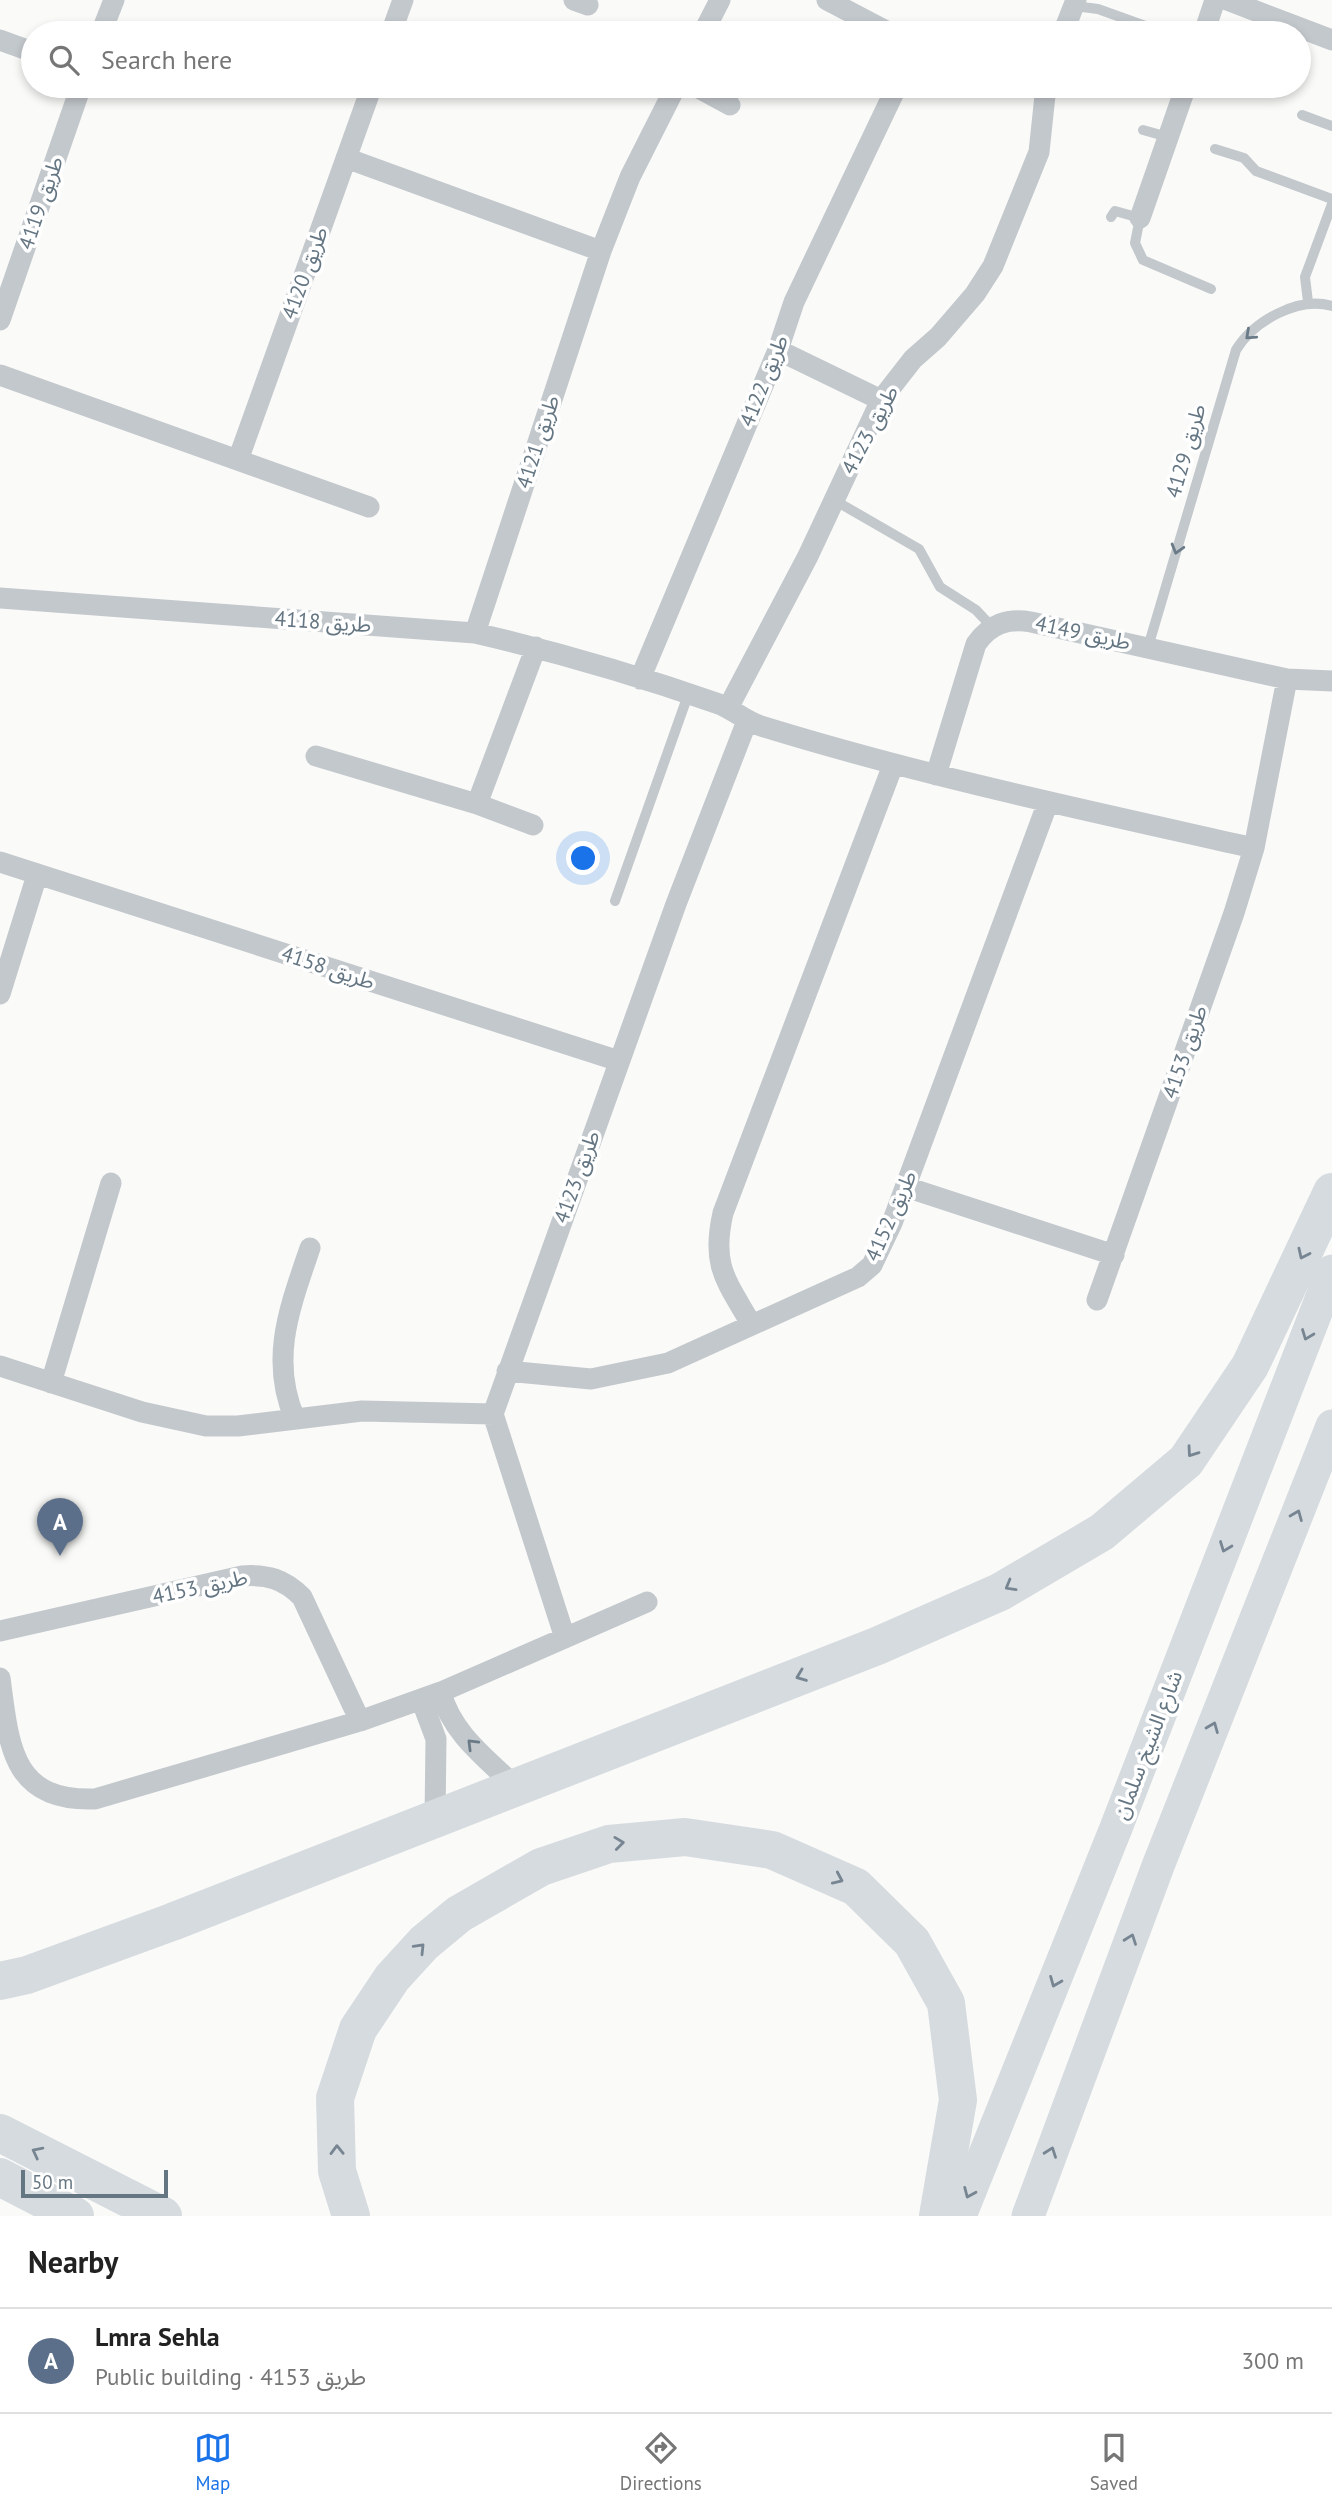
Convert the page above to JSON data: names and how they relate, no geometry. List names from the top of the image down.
{
  "streets": {
    "main road": ["شارع الشيخ سلمان"],
    "street": [
      "طريق 4119",
      "طريق 4120",
      "طريق 4122",
      "طريق 4123",
      "طريق 4121",
      "طريق 4118",
      "طريق 4149",
      "طريق 4158",
      "طريق 4153",
      "طريق 4152"
    ],
    "lane": ["طريق 4129"]
  },
  "crossings": [
    ["طريق 4122", "طريق 4118"],
    ["طريق 4123", "طريق 4158"],
    ["طريق 4123", "طريق 4152"],
    ["طريق 4121", "طريق 4118"],
    ["طريق 4129", "طريق 4149"],
    ["طريق 4149", "طريق 4153"]
  ],
  "one_way": ["طريق 4129"],
  "scale_bar": "50 m",
  "page": {
    "search": "Search here",
    "pins": "A",
    "scale": "50 m",
    "heading": "Nearby",
    "list": [
      {
        "mark": "A",
        "name": "Lmra Sehla",
        "note": "Public building · طريق 4153",
        "value": "300 m"
      }
    ],
    "nav": ["Map", "Directions", "Saved"]
  }
}
